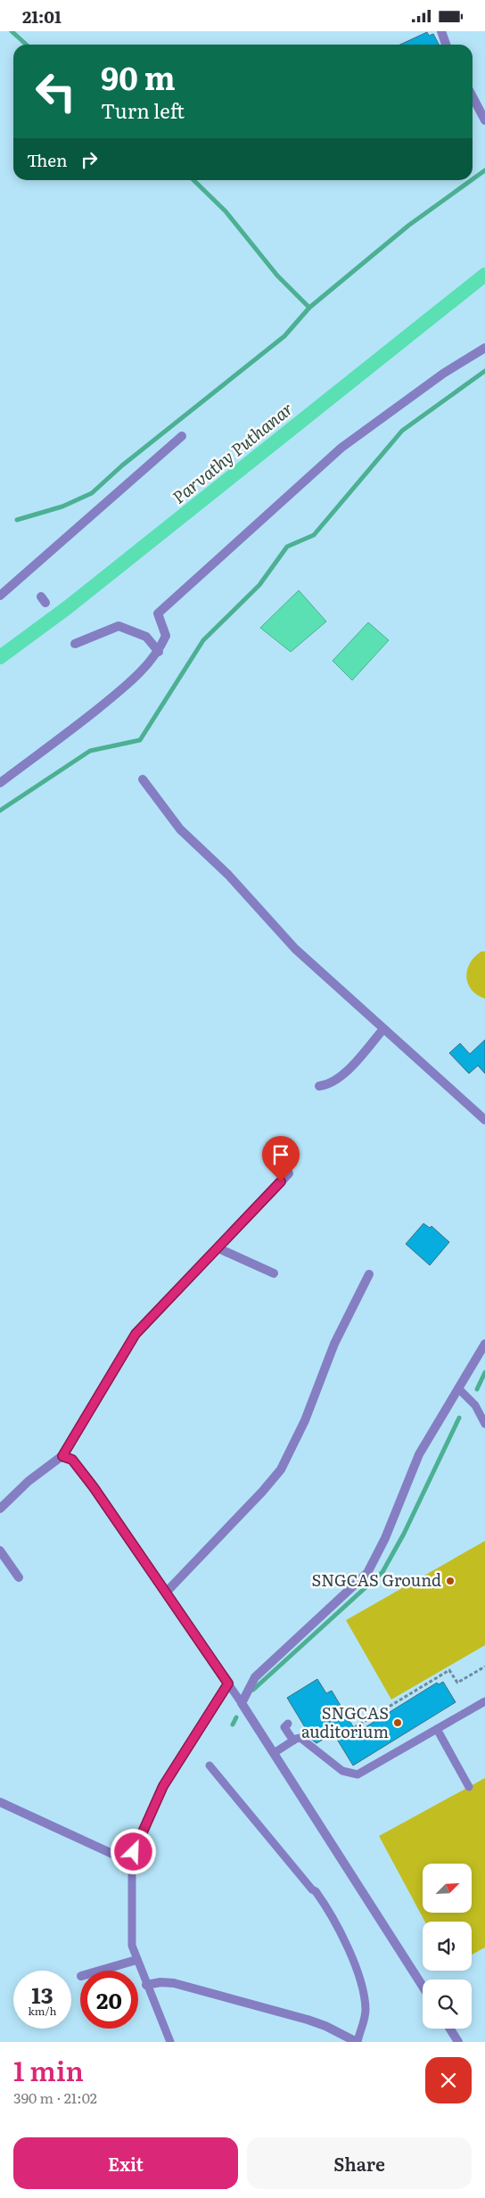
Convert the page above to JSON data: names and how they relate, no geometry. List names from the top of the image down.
{
  "water": ["Parvathy Puthanar"],
  "places": ["SNGCAS Ground", "SNGCAS auditorium"],
  "north": "top right",
  "page": {
    "status": "21:01",
    "turn": ["90 m", "Turn left"],
    "then": "Then",
    "speed": "13 km/h",
    "limit": "20",
    "heading": ["1 min", "390 m · 21:02"],
    "buttons": ["Exit", "Share"]
  }
}
